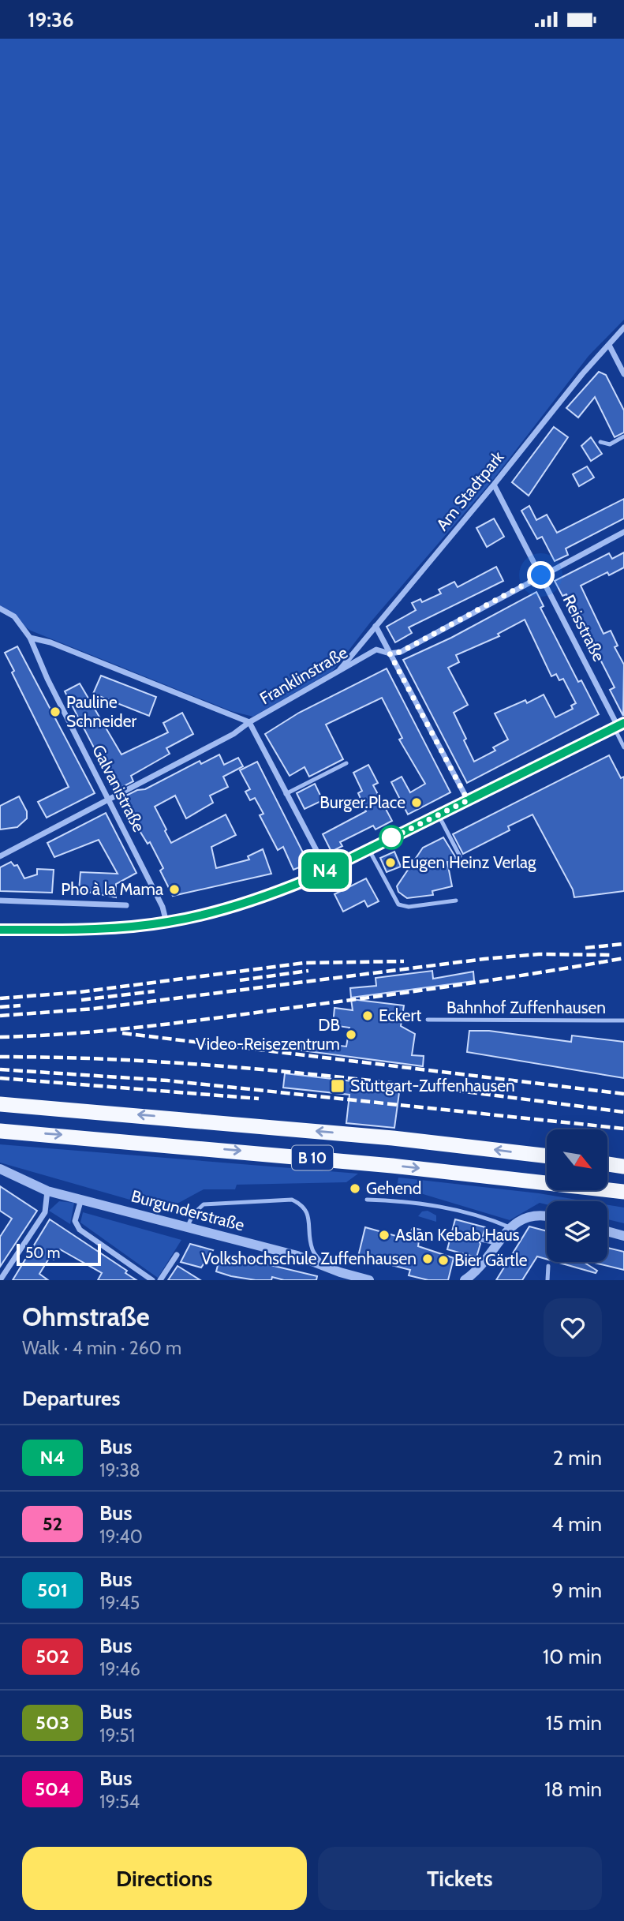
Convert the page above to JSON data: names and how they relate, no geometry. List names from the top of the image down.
{
  "streets": {
    "highway": ["B 10"],
    "street": [
      "Am Stadtpark",
      "Reisstraße",
      "Franklinstraße",
      "Galvanistraße",
      "Burgunderstraße"
    ],
    "lane": ["Bahnhof Zuffenhausen"]
  },
  "crossings": [
    ["Am Stadtpark", "Reisstraße"],
    ["Am Stadtpark", "Franklinstraße"],
    ["Reisstraße", "Franklinstraße"],
    ["Franklinstraße", "Galvanistraße"]
  ],
  "places": {
    "other": [
      "Pauline Schneider",
      "Burger.Place",
      "Eugen Heinz Verlag",
      "Pho à la Mama",
      "Eckert",
      "DB Video-Reisezentrum",
      "Gehend",
      "Aslan Kebab Haus",
      "Volkshochschule Zuffenhausen",
      "Bier Gärtle"
    ],
    "transit": ["Stuttgart-Zuffenhausen"]
  },
  "lines": ["bus line N4"],
  "scale_bar": "50 m",
  "north": "bottom right",
  "page": {
    "status": "19:36",
    "on_map": "N4",
    "scale": "50 m",
    "heading": [
      ["Ohmstraße", "Walk · 4 min · 260 m"],
      "Departures"
    ],
    "list": [
      {
        "mark": "N4",
        "name": "Bus",
        "note": "19:38",
        "value": "2 min"
      },
      {
        "mark": "52",
        "name": "Bus",
        "note": "19:40",
        "value": "4 min"
      },
      {
        "mark": "501",
        "name": "Bus",
        "note": "19:45",
        "value": "9 min"
      },
      {
        "mark": "502",
        "name": "Bus",
        "note": "19:46",
        "value": "10 min"
      },
      {
        "mark": "503",
        "name": "Bus",
        "note": "19:51",
        "value": "15 min"
      },
      {
        "mark": "504",
        "name": "Bus",
        "note": "19:54",
        "value": "18 min"
      }
    ],
    "buttons": ["Directions", "Tickets"]
  }
}
